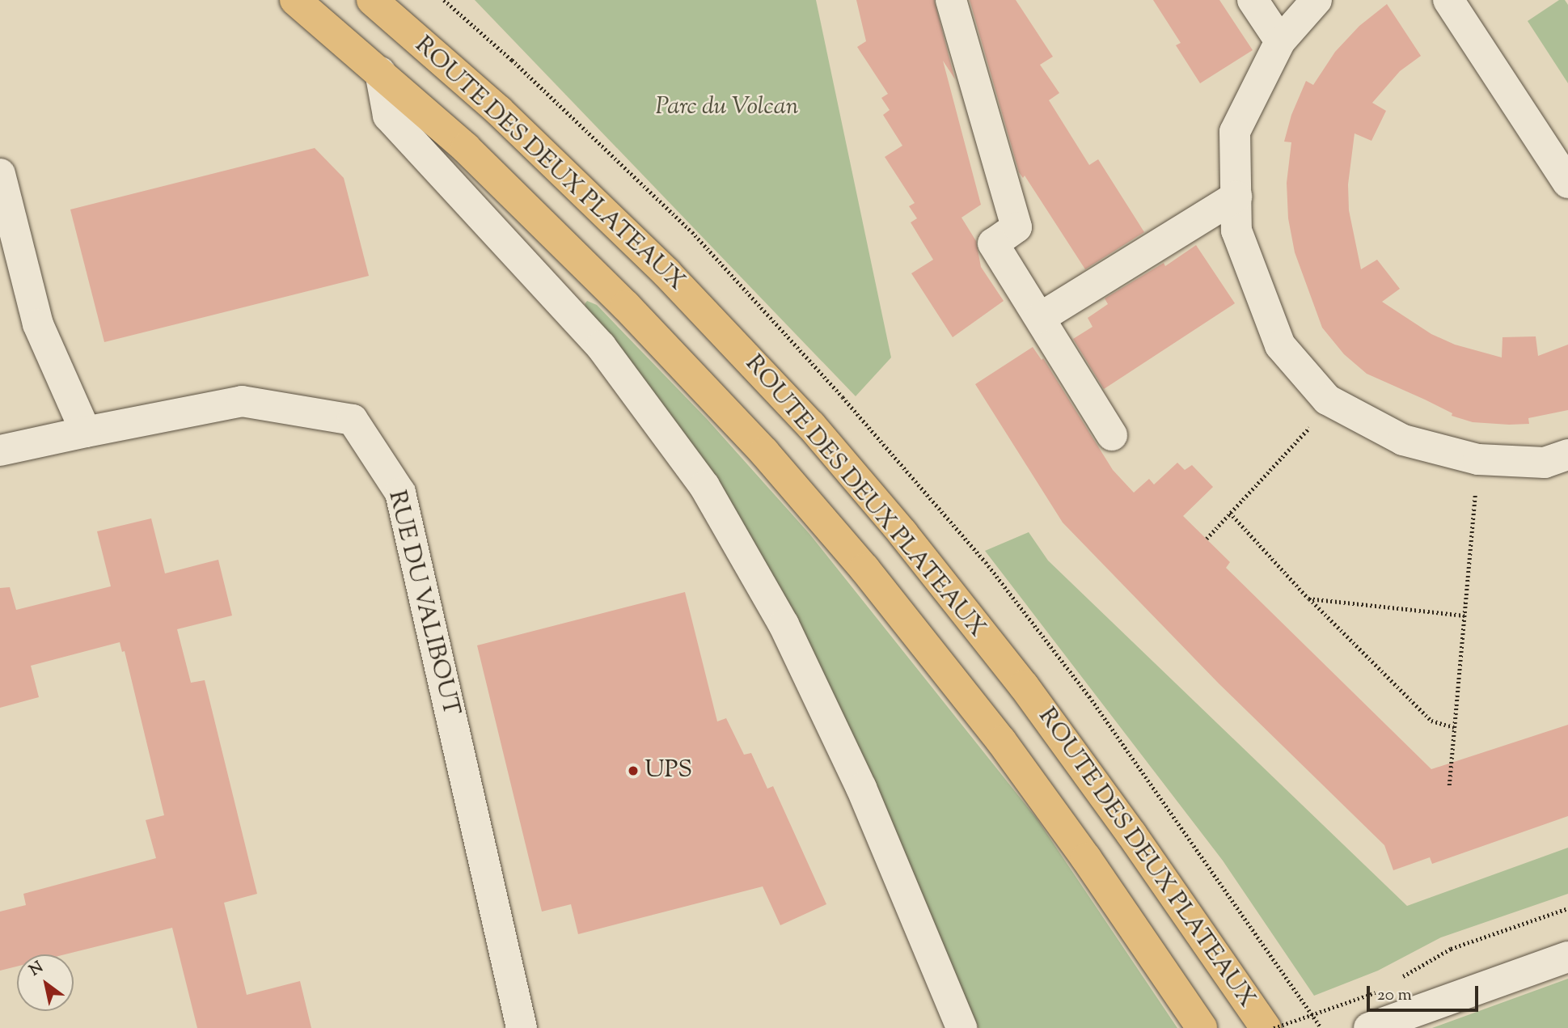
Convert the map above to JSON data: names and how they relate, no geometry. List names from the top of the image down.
{
  "streets": {
    "main road": ["ROUTE DES DEUX PLATEAUX"],
    "street": ["RUE DU VALIBOUT"]
  },
  "parks": ["Parc du Volcan"],
  "places": ["UPS"],
  "scale_bar": "20 m",
  "north": "top left"
}
